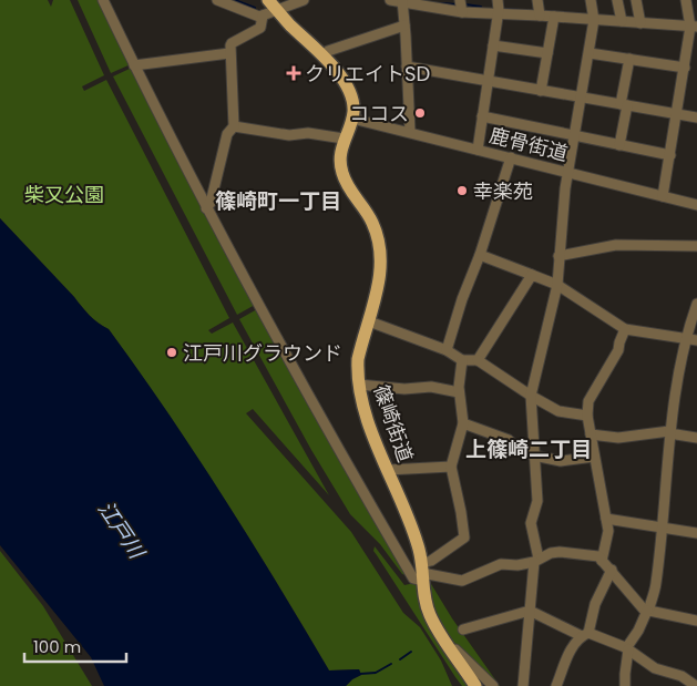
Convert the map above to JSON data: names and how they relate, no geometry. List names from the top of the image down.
{
  "streets": {
    "main road": ["篠崎街道"],
    "street": ["鹿骨街道"]
  },
  "crossings": [
    ["鹿骨街道", "篠崎街道"]
  ],
  "districts": ["篠崎町一丁目", "上篠崎二丁目"],
  "water": ["江戸川"],
  "parks": ["柴又公園"],
  "places": {
    "health": ["クリエイトSD"],
    "other": ["ココス", "幸楽苑", "江戸川グラウンド"]
  },
  "scale_bar": "100 m"
}
